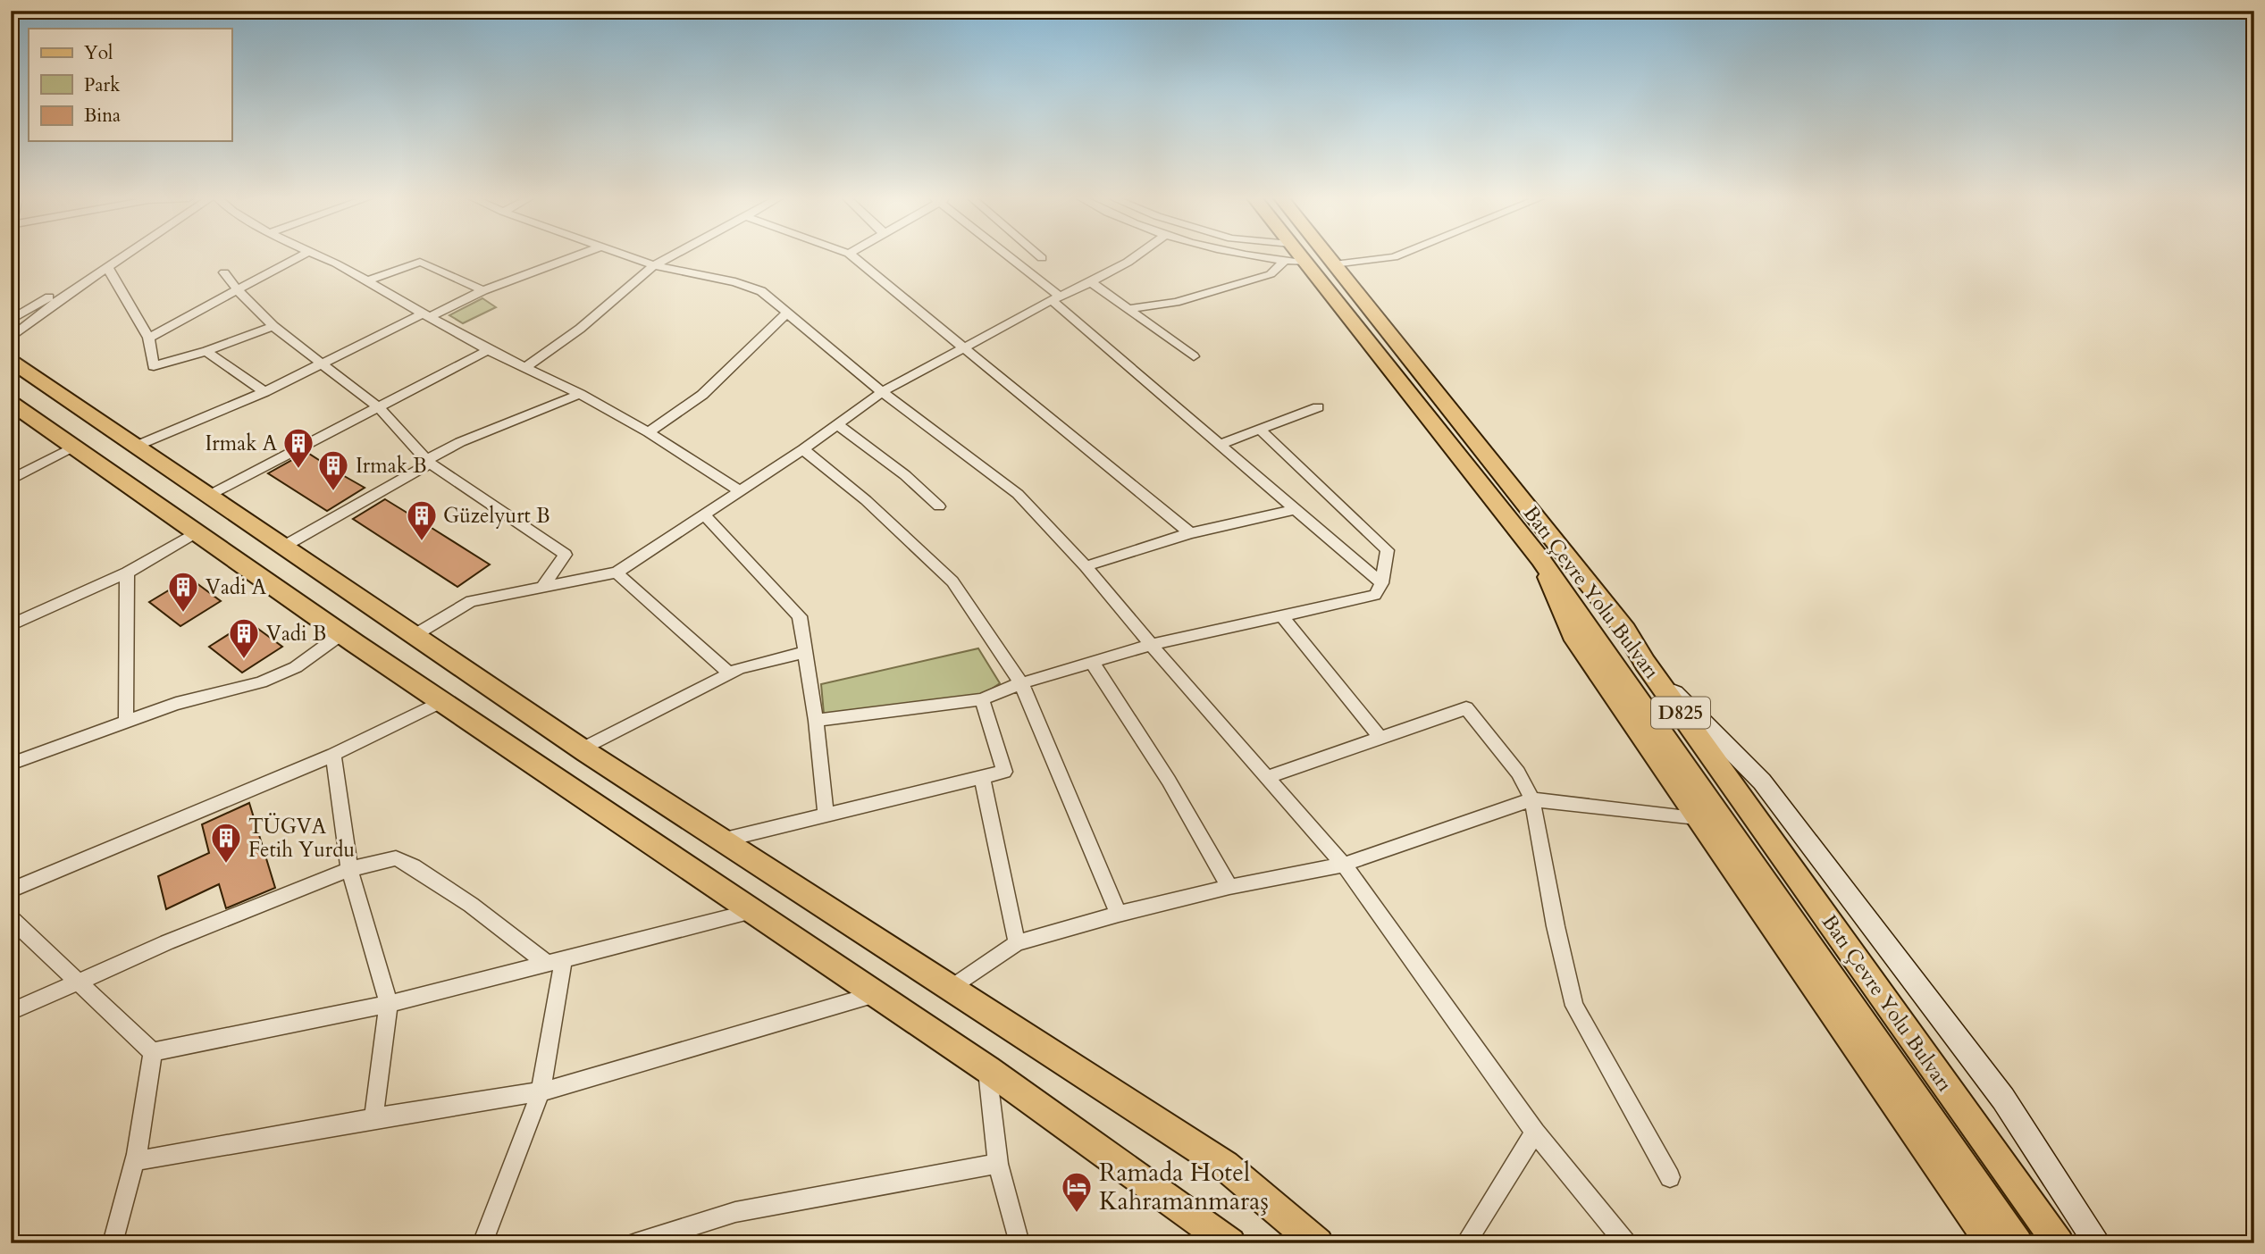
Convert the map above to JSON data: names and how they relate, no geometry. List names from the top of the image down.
{
  "streets": {
    "main road": ["Batı Çevre Yolu Bulvarı", "D825"]
  },
  "places": {
    "building": [
      "Irmak A",
      "Irmak B",
      "Güzelyurt B",
      "Vadi A",
      "Vadi B",
      "TÜGVA Fetih Yurdu"
    ],
    "hotel": ["Ramada Hotel Kahramanmaraş"]
  },
  "legend": ["Yol", "Park", "Bina"]
}
